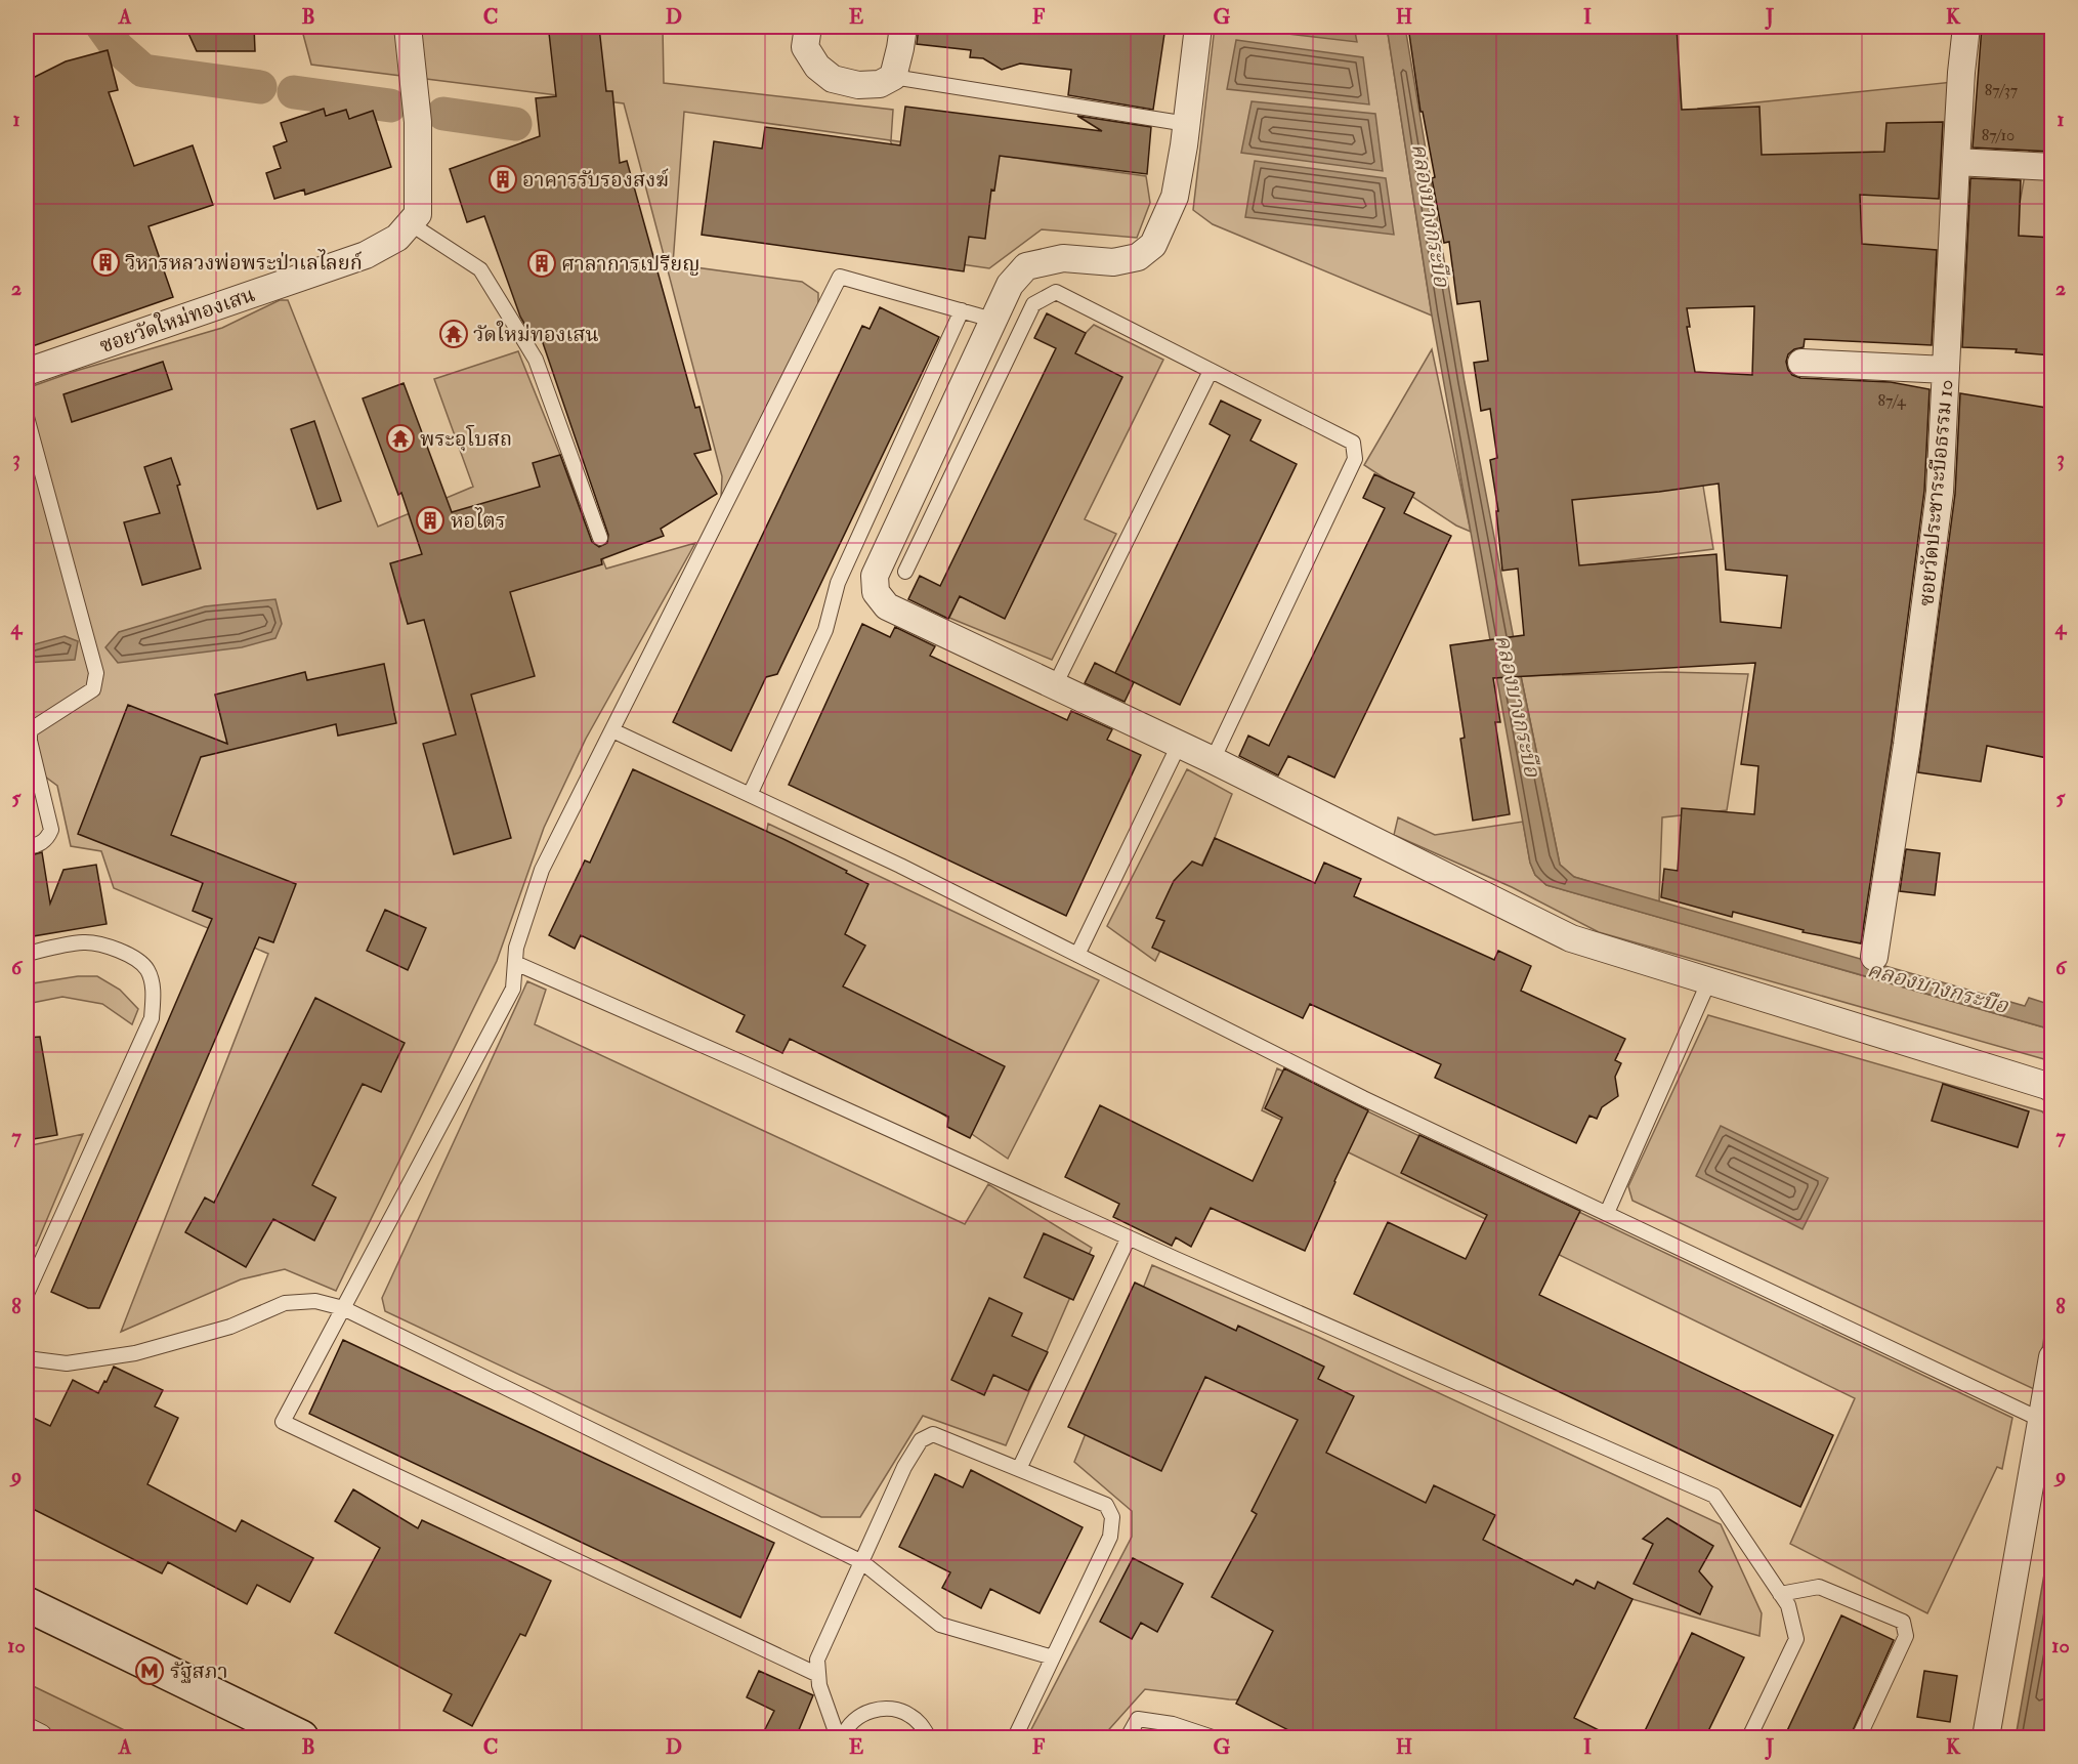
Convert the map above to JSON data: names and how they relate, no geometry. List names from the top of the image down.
{
  "streets": {
    "street": ["ซอยวัดใหม่ทองเสน", "ซอยวัดประชาระบือธรรม 10"]
  },
  "water": ["คลองบางกระบือ"],
  "places": {
    "building": [
      "อาคารรับรองสงฆ์",
      "วิหารหลวงพ่อพระป่าเลไลยก์",
      "ศาลาการเปรียญ",
      "หอไตร"
    ],
    "temple": ["วัดใหม่ทองเสน", "พระอุโบสถ"],
    "metro station": ["รัฐสภา"]
  },
  "house_numbers": ["87/37", "87/10", "87/4"],
  "grid": {
    "columns": [
      "A",
      "B",
      "C",
      "D",
      "E",
      "F",
      "G",
      "H",
      "I",
      "J",
      "K"
    ],
    "rows": [
      "1",
      "2",
      "3",
      "4",
      "5",
      "6",
      "7",
      "8",
      "9",
      "10"
    ]
  }
}
